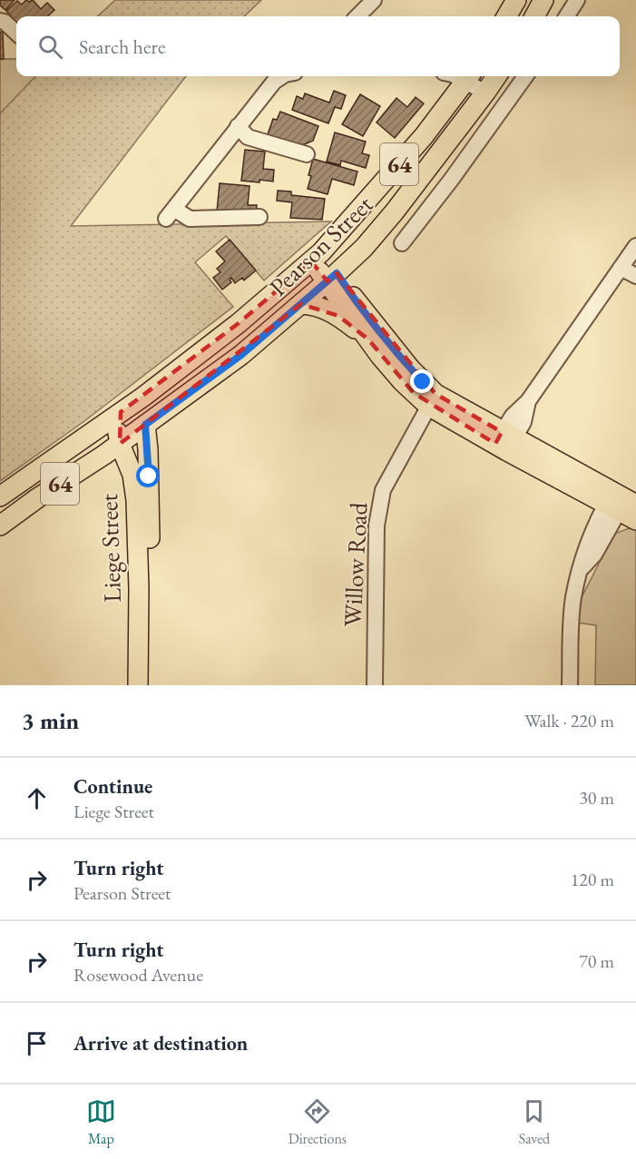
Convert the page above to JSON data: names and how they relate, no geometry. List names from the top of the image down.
{
  "streets": {
    "main road": ["64", "Pearson Street", "Liege Street"],
    "street": ["Willow Road"]
  },
  "crossings": [
    ["64", "Pearson Street"],
    ["64", "Liege Street"],
    ["Pearson Street", "Liege Street"]
  ],
  "page": {
    "search": "Search here",
    "heading": ["3 min", "Walk · 220 m"],
    "list": [
      ["Continue", "Liege Street", "30 m"],
      ["Turn right", "Pearson Street", "120 m"],
      ["Turn right", "Rosewood Avenue", "70 m"],
      "Arrive at destination"
    ],
    "nav": ["Map", "Directions", "Saved"]
  }
}
